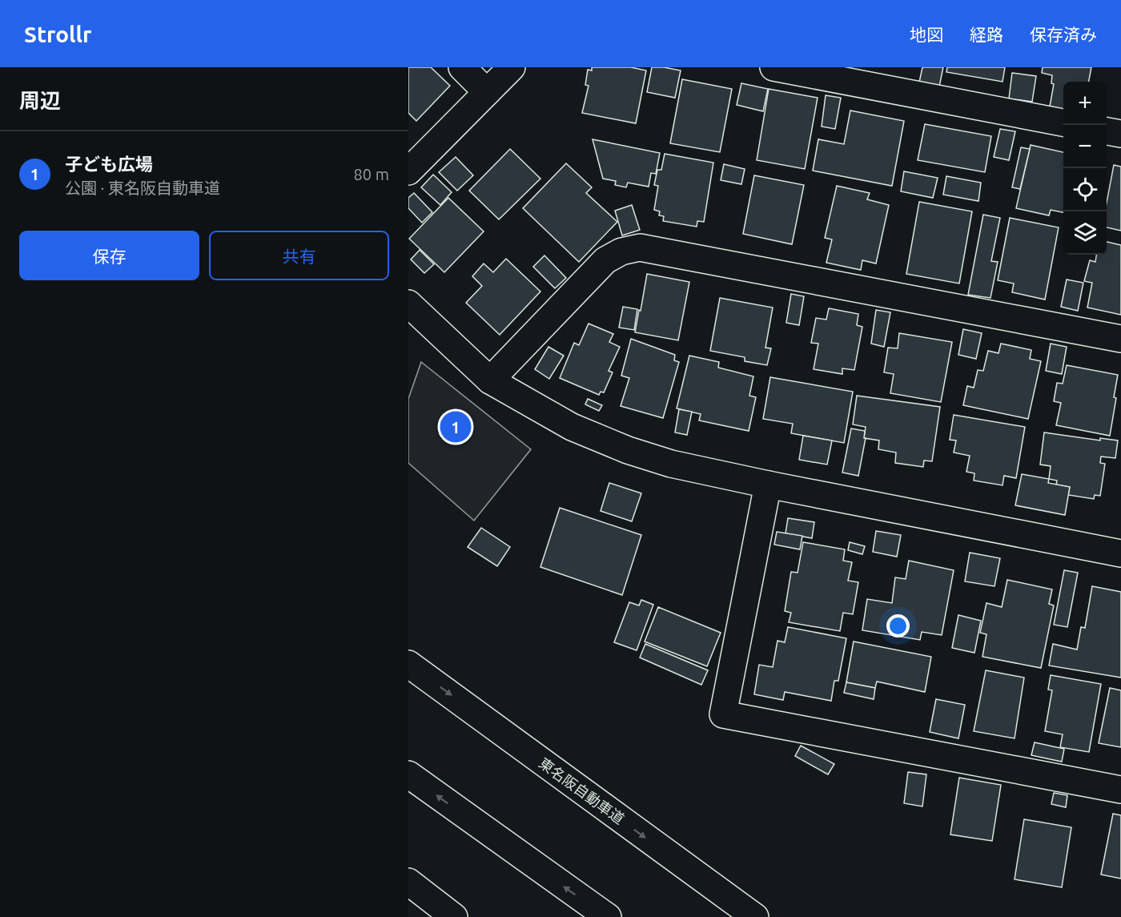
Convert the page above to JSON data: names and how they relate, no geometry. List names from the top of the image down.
{
  "streets": {
    "main road": ["東名阪自動車道"]
  },
  "page": {
    "header": "Strollr",
    "nav": ["地図", "経路", "保存済み"],
    "heading": "周辺",
    "map_buttons": ["+", "−"],
    "list": [
      {
        "mark": "1",
        "name": "子ども広場",
        "note": "公園 · 東名阪自動車道",
        "value": "80 m"
      }
    ],
    "buttons": ["保存", "共有"],
    "pins": "1"
  }
}
